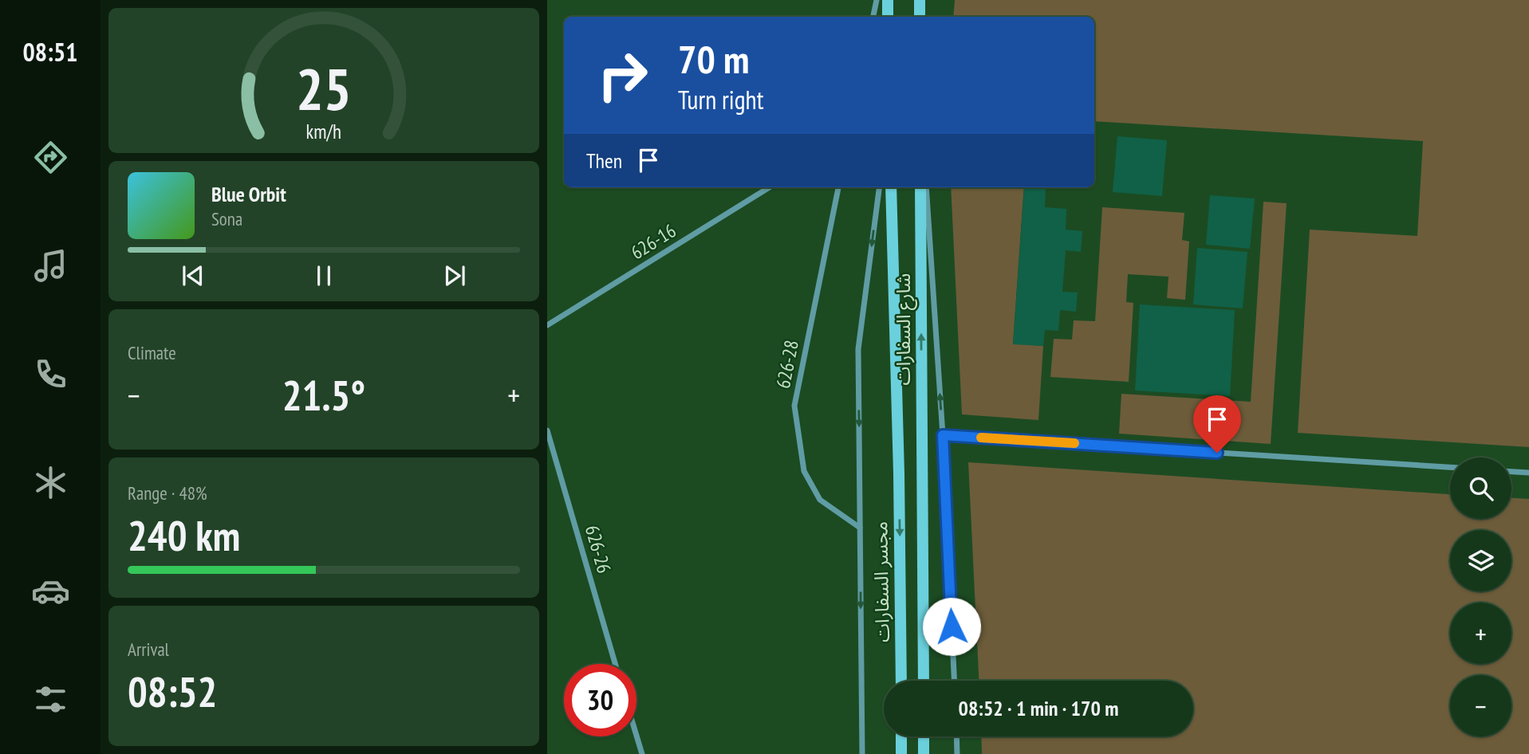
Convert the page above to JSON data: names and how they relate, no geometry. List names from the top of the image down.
{
  "streets": {
    "main road": ["شارع السفارات", "مجسر السفارات"],
    "street": ["626-16", "626-28", "626-26"]
  },
  "crossings": [
    ["شارع السفارات", "مجسر السفارات"]
  ],
  "page": {
    "tabs": "08:51",
    "turn": ["70 m", "Turn right"],
    "then": "Then",
    "song": ["Blue Orbit", "Sona"],
    "tile": [
      "Climate",
      ["Range · 48%", "240 km"],
      ["Arrival", "08:52"]
    ],
    "heat": ["−", "21.5°", "+"],
    "map_buttons": ["+", "−"],
    "limit": "30",
    "trip": "08:52 · 1 min · 170 m",
    "gauge": ["25", "km/h"]
  }
}
